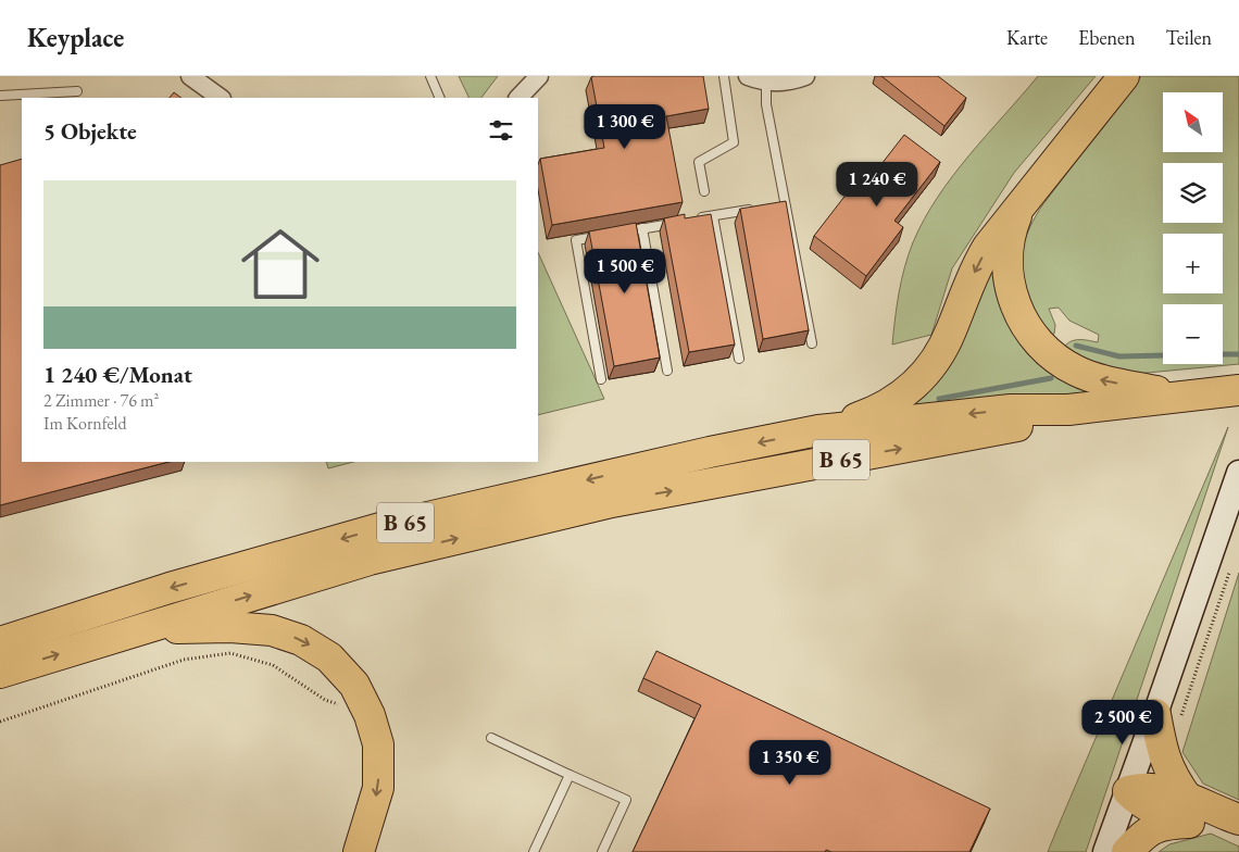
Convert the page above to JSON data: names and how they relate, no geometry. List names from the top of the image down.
{
  "streets": {
    "highway": ["B 65"]
  },
  "north": "top left",
  "page": {
    "header": "Keyplace",
    "nav": ["Karte", "Ebenen", "Teilen"],
    "map_buttons": ["+", "−"],
    "heading": "5 Objekte",
    "price": [
      "1 300 €",
      "1 240 €",
      "1 500 €",
      "2 500 €",
      "1 350 €"
    ],
    "list": [
      {
        "name": "1 240 €/Monat",
        "note": "2 Zimmer · 76 m² · Im Kornfeld"
      }
    ]
  }
}
